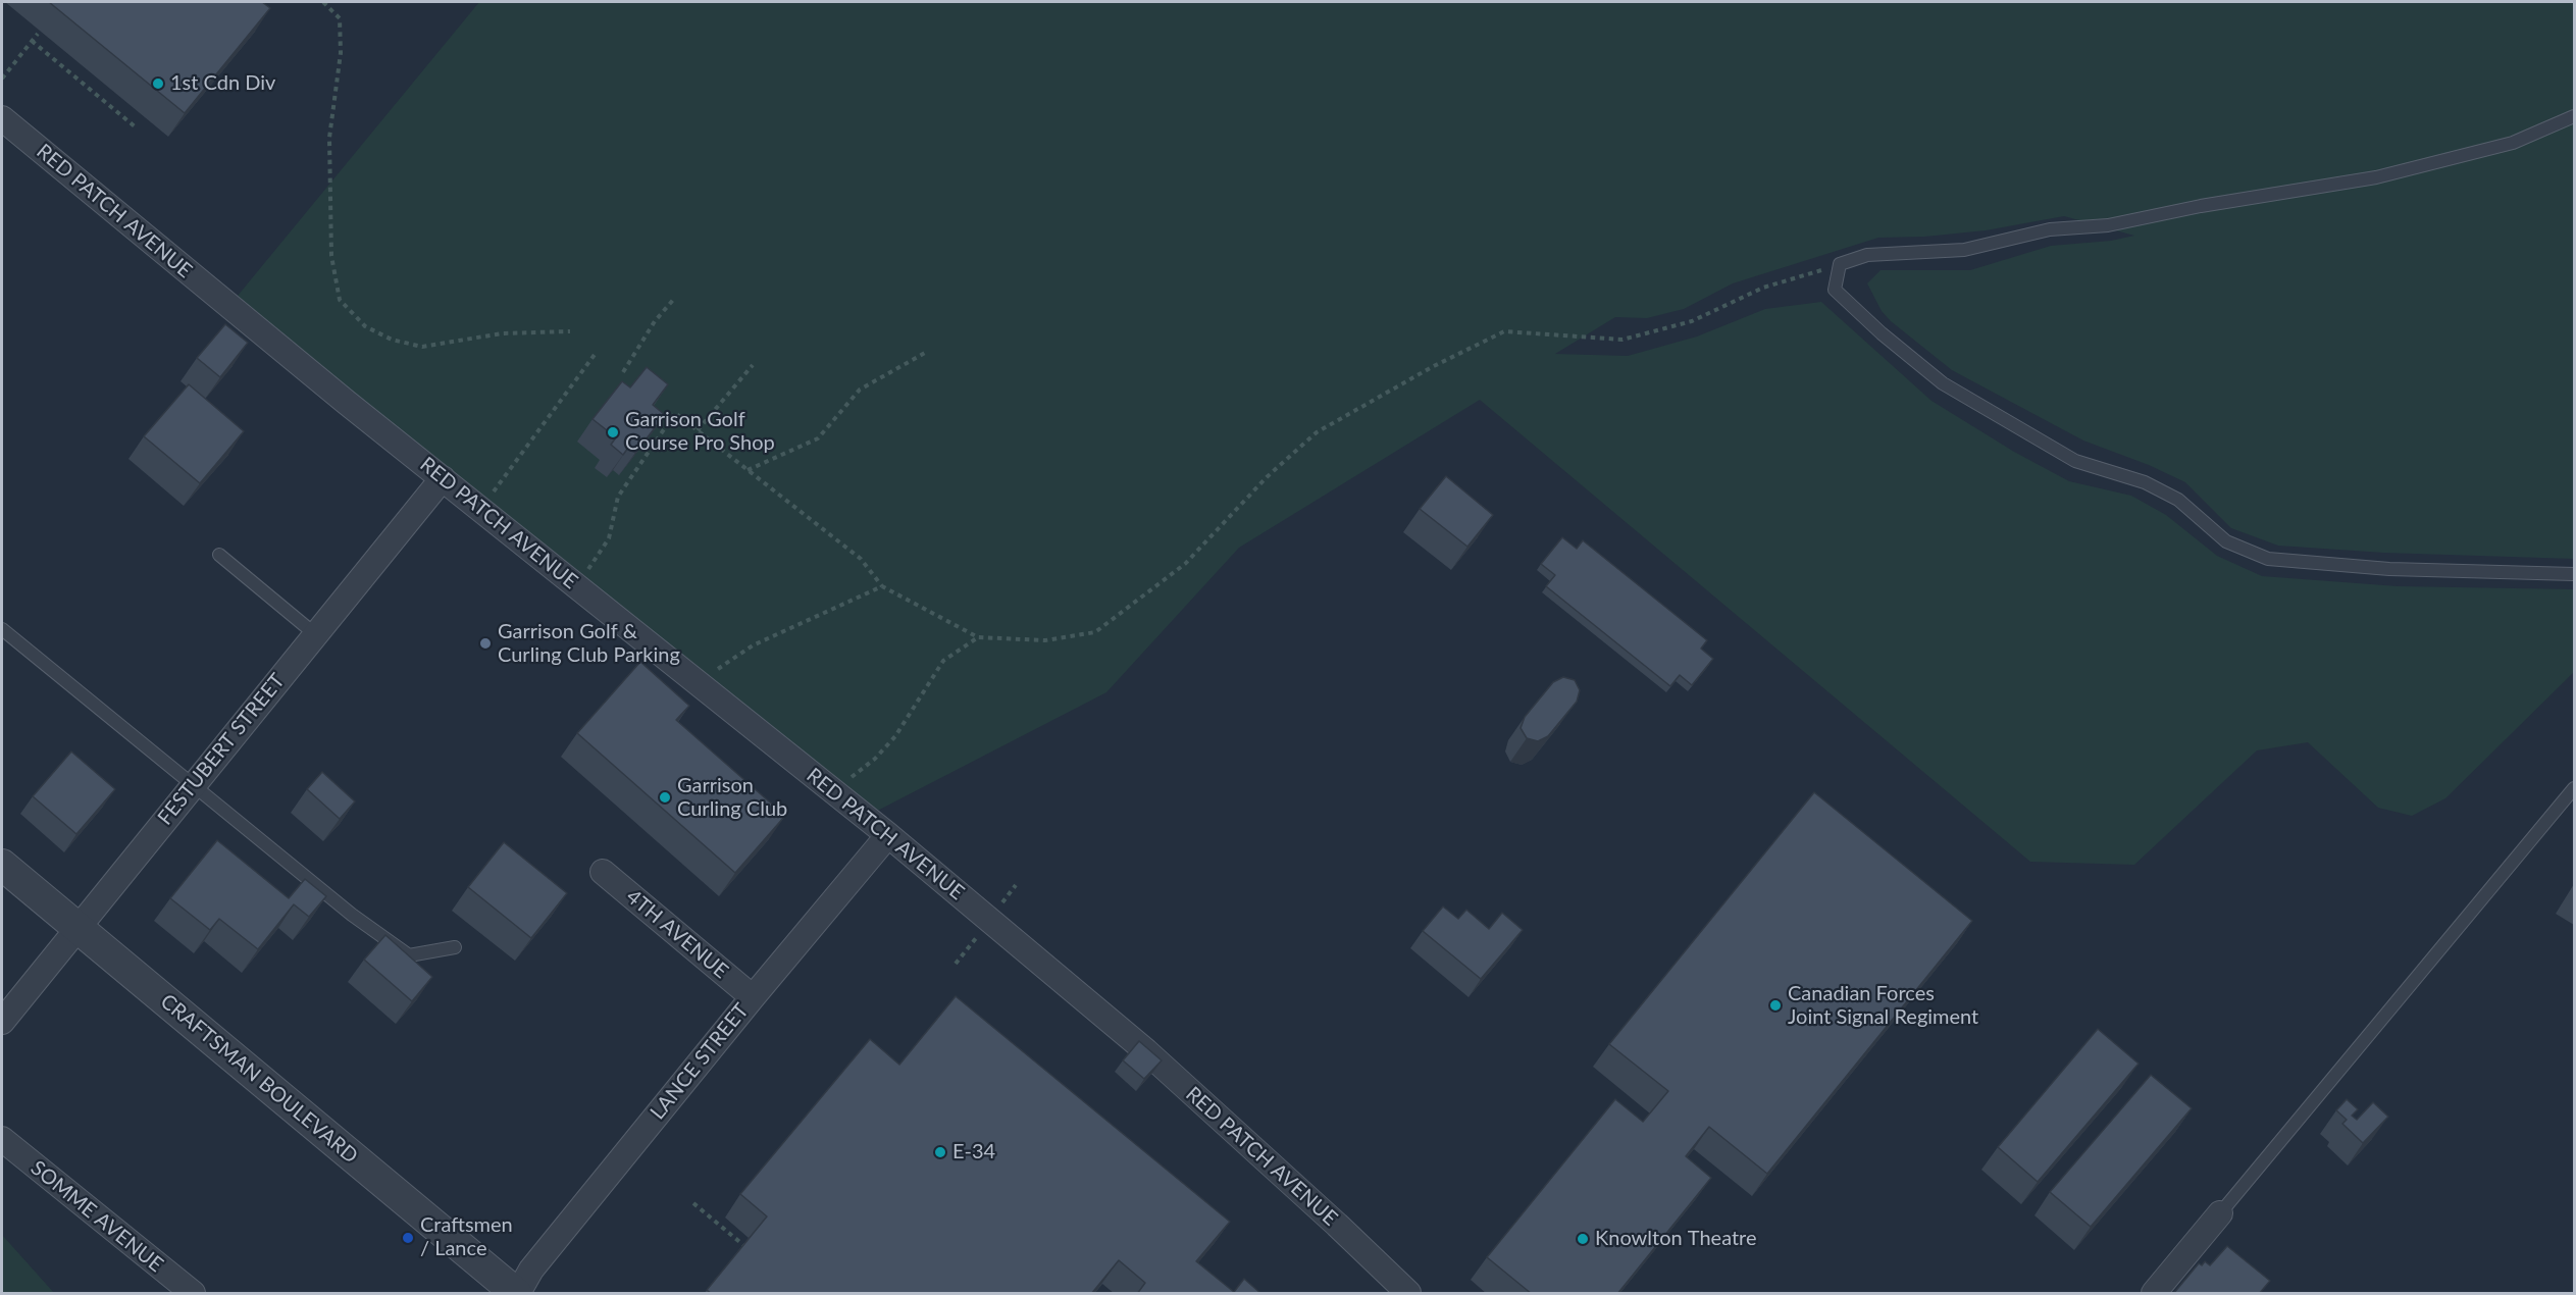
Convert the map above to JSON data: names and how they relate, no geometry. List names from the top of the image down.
{
  "streets": {
    "street": [
      "RED PATCH AVENUE",
      "FESTUBERT STREET",
      "4TH AVENUE",
      "LANCE STREET",
      "CRAFTSMAN BOULEVARD",
      "SOMME AVENUE"
    ]
  },
  "crossings": [
    ["RED PATCH AVENUE", "FESTUBERT STREET"],
    ["RED PATCH AVENUE", "LANCE STREET"],
    ["FESTUBERT STREET", "CRAFTSMAN BOULEVARD"],
    ["4TH AVENUE", "LANCE STREET"],
    ["LANCE STREET", "CRAFTSMAN BOULEVARD"]
  ],
  "places": [
    "1st Cdn Div",
    "Garrison Golf Course Pro Shop",
    "Garrison Golf & Curling Club Parking",
    "Garrison Curling Club",
    "Canadian Forces Joint Signal Regiment",
    "E-34",
    "Craftsmen / Lance",
    "Knowlton Theatre"
  ]
}
